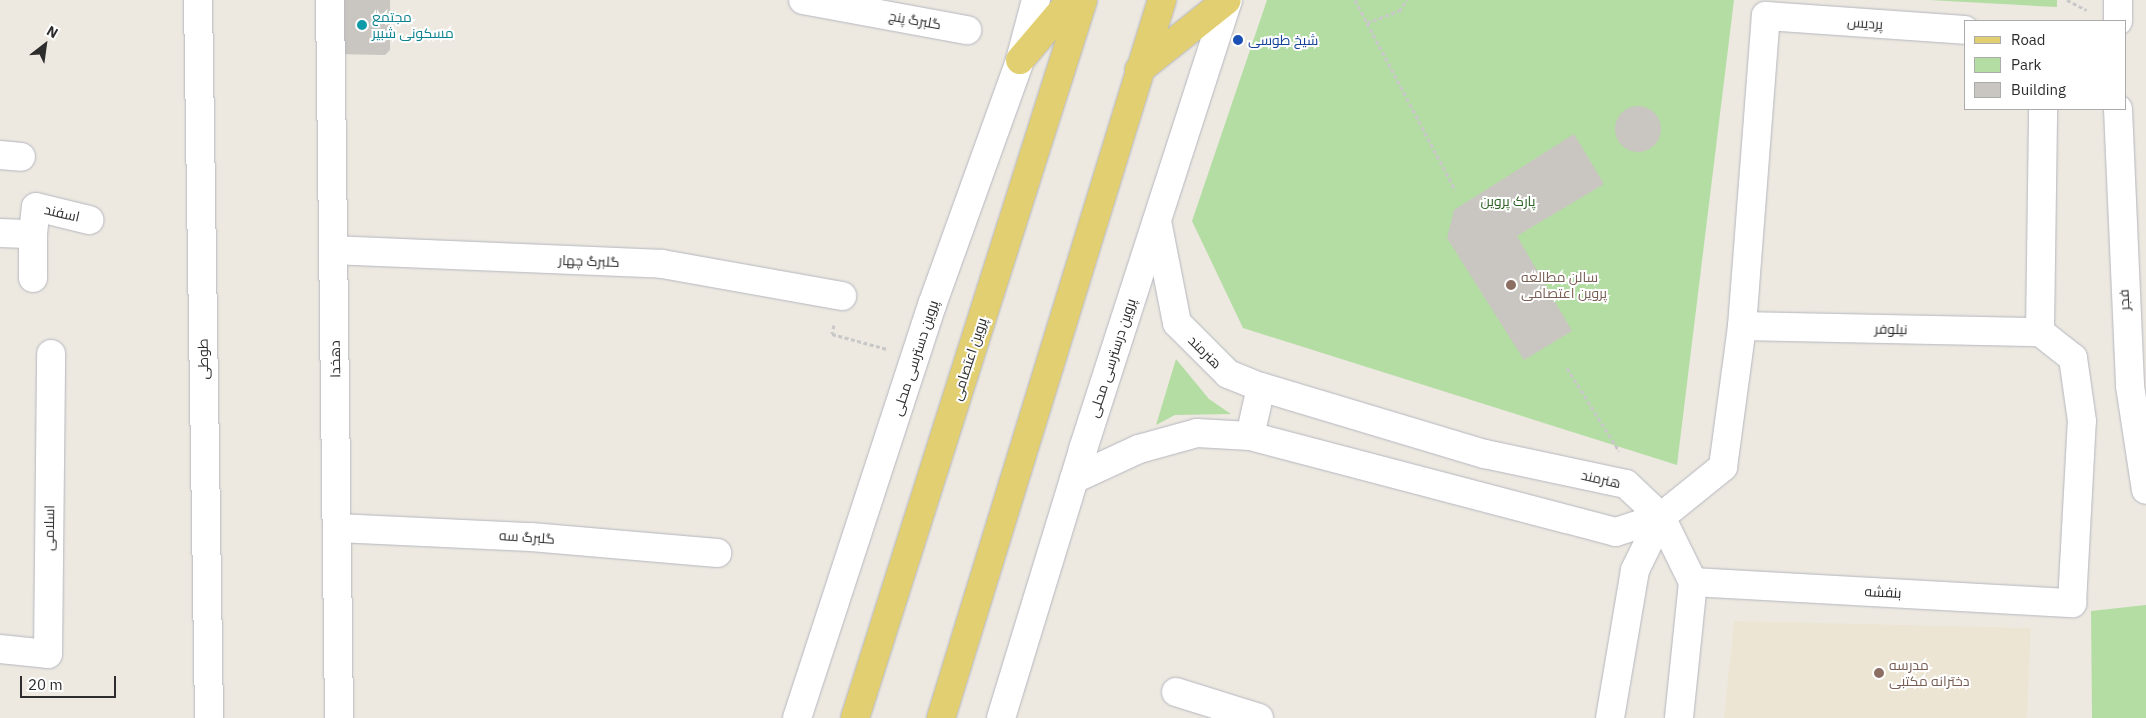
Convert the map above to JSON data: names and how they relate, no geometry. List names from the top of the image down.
{
  "streets": {
    "main road": ["پروین اعتصامی"],
    "street": [
      "گلبرگ پنج",
      "پردیس",
      "اسفند",
      "گلبرگ چهار",
      "فجر",
      "نیلوفر",
      "هنرمند",
      "پروین دسترسی محلی",
      "پروین درسترسی محلی",
      "طوطی",
      "دهخدا",
      "اسلامی",
      "گلبرگ سه",
      "بنفشه"
    ]
  },
  "crossings": [
    ["پردیس", "نیلوفر"],
    ["گلبرگ چهار", "دهخدا"],
    ["نیلوفر", "بنفشه"],
    ["هنرمند", "پروین درسترسی محلی"],
    ["دهخدا", "گلبرگ سه"]
  ],
  "parks": ["پارک پروین"],
  "places": [
    "مجتمع مسکونی شبیر",
    "شیخ طوسی",
    "سالن مطالعه پروین اعتصامی",
    "مدرسه دخترانه مکتبی"
  ],
  "legend": ["Road", "Park", "Building"],
  "scale_bar": "20 m",
  "north": "top right"
}
